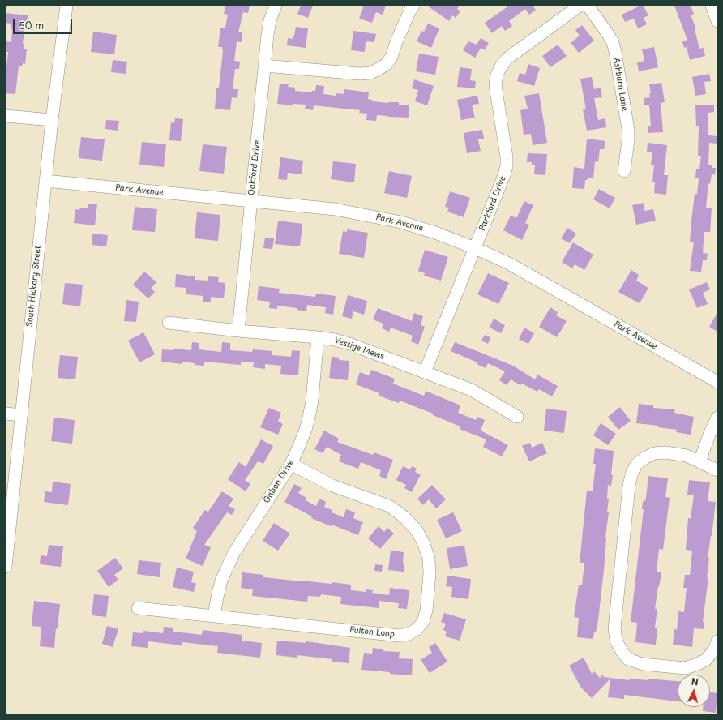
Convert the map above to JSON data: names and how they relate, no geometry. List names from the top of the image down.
{
  "streets": {
    "street": [
      "Ashburn Lane",
      "Oakford Drive",
      "Park Avenue",
      "Parkford Drive",
      "South Hickory Street",
      "Vestige Mews",
      "Gabon Drive",
      "Fulton Loop"
    ]
  },
  "crossings": [
    ["Oakford Drive", "Park Avenue"],
    ["Oakford Drive", "Vestige Mews"],
    ["Park Avenue", "Parkford Drive"],
    ["Park Avenue", "South Hickory Street"],
    ["Parkford Drive", "Vestige Mews"],
    ["Vestige Mews", "Gabon Drive"],
    ["Gabon Drive", "Fulton Loop"]
  ],
  "scale_bar": "50 m",
  "north": "top"
}
